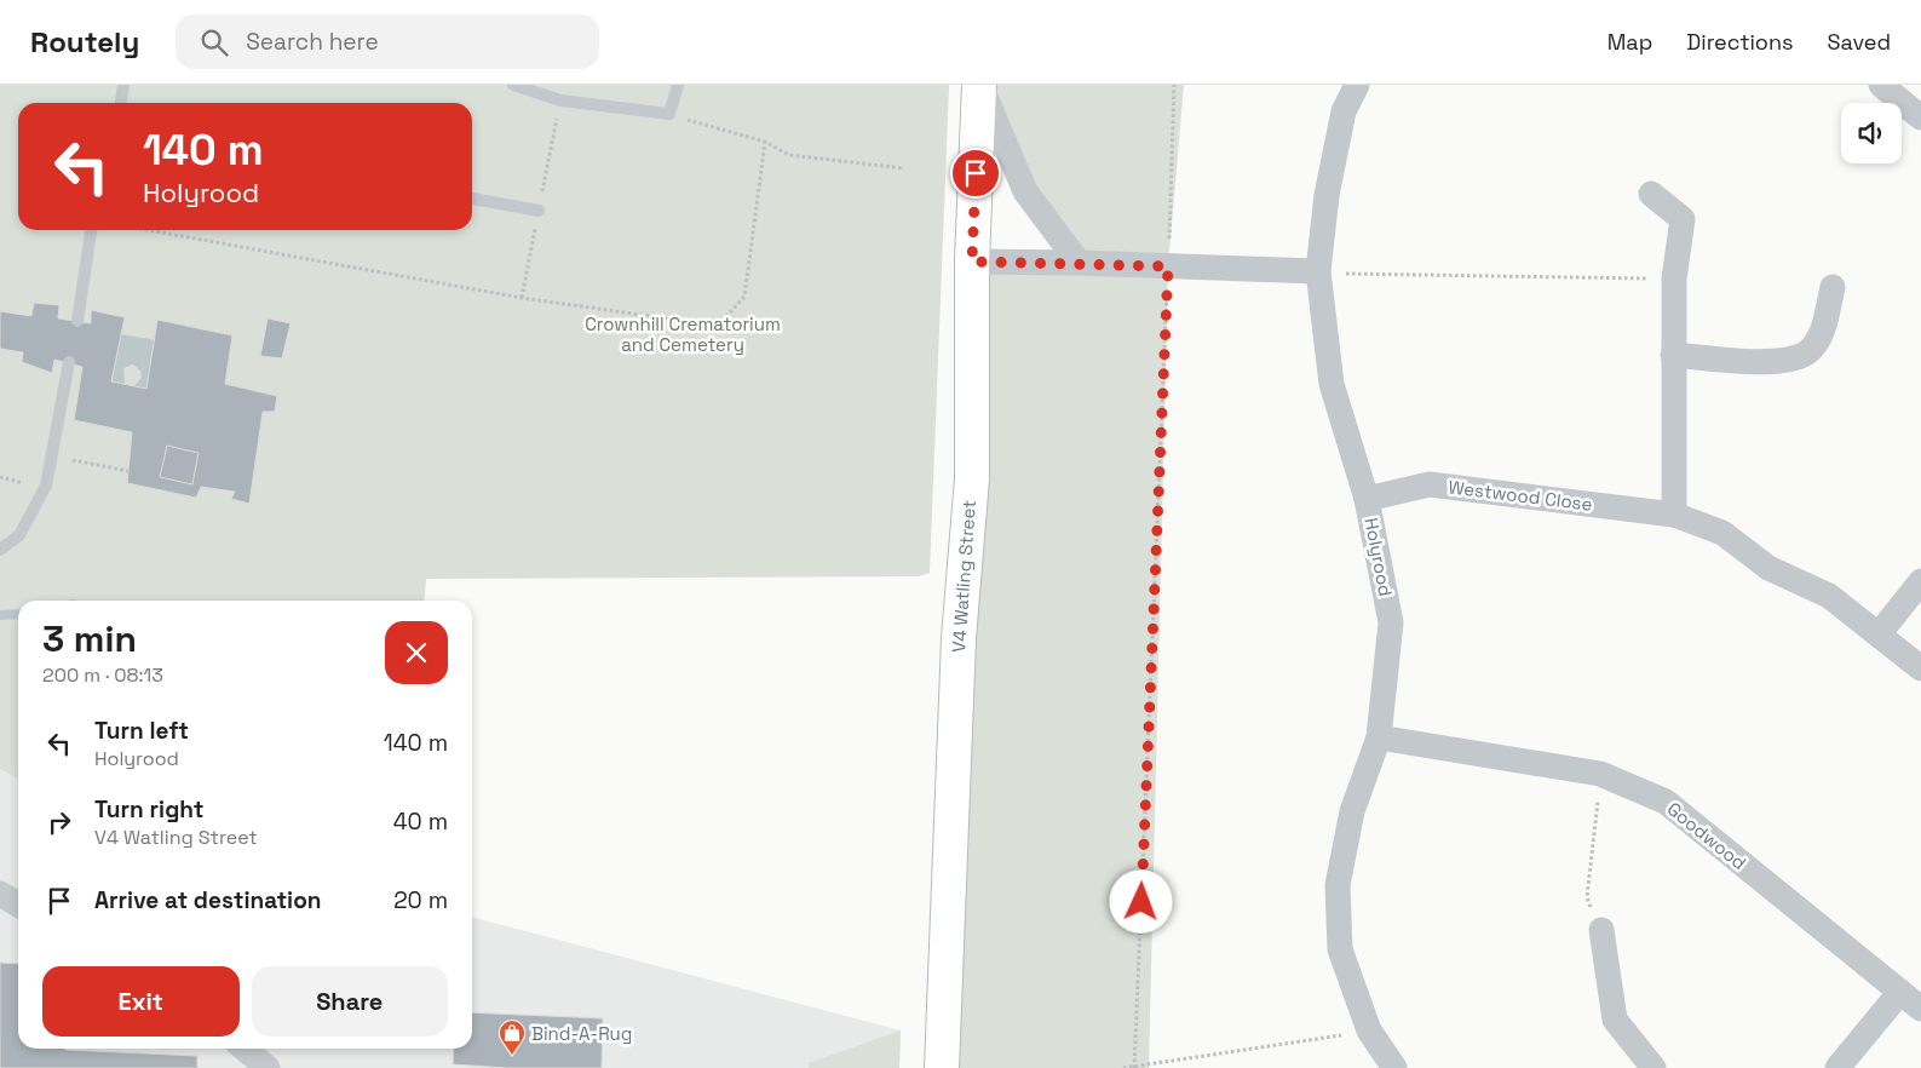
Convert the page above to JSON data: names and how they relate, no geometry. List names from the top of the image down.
{
  "streets": {
    "street": [
      "Westwood Close",
      "Holyrood",
      "V4 Watling Street",
      "Goodwood"
    ]
  },
  "crossings": [
    ["Westwood Close", "Holyrood"],
    ["Holyrood", "Goodwood"]
  ],
  "parks": ["Crownhill Crematorium and Cemetery"],
  "places": {
    "shop": ["Bind-A-Rug"]
  },
  "page": {
    "header": "Routely",
    "search": "Search here",
    "nav": ["Map", "Directions", "Saved"],
    "turn": ["140 m", "Holyrood"],
    "heading": ["3 min", "200 m · 08:13"],
    "list": [
      {
        "name": "Turn left",
        "note": "Holyrood",
        "value": "140 m"
      },
      {
        "name": "Turn right",
        "note": "V4 Watling Street",
        "value": "40 m"
      },
      {
        "name": "Arrive at destination",
        "value": "20 m"
      }
    ],
    "buttons": ["Exit", "Share"]
  }
}
